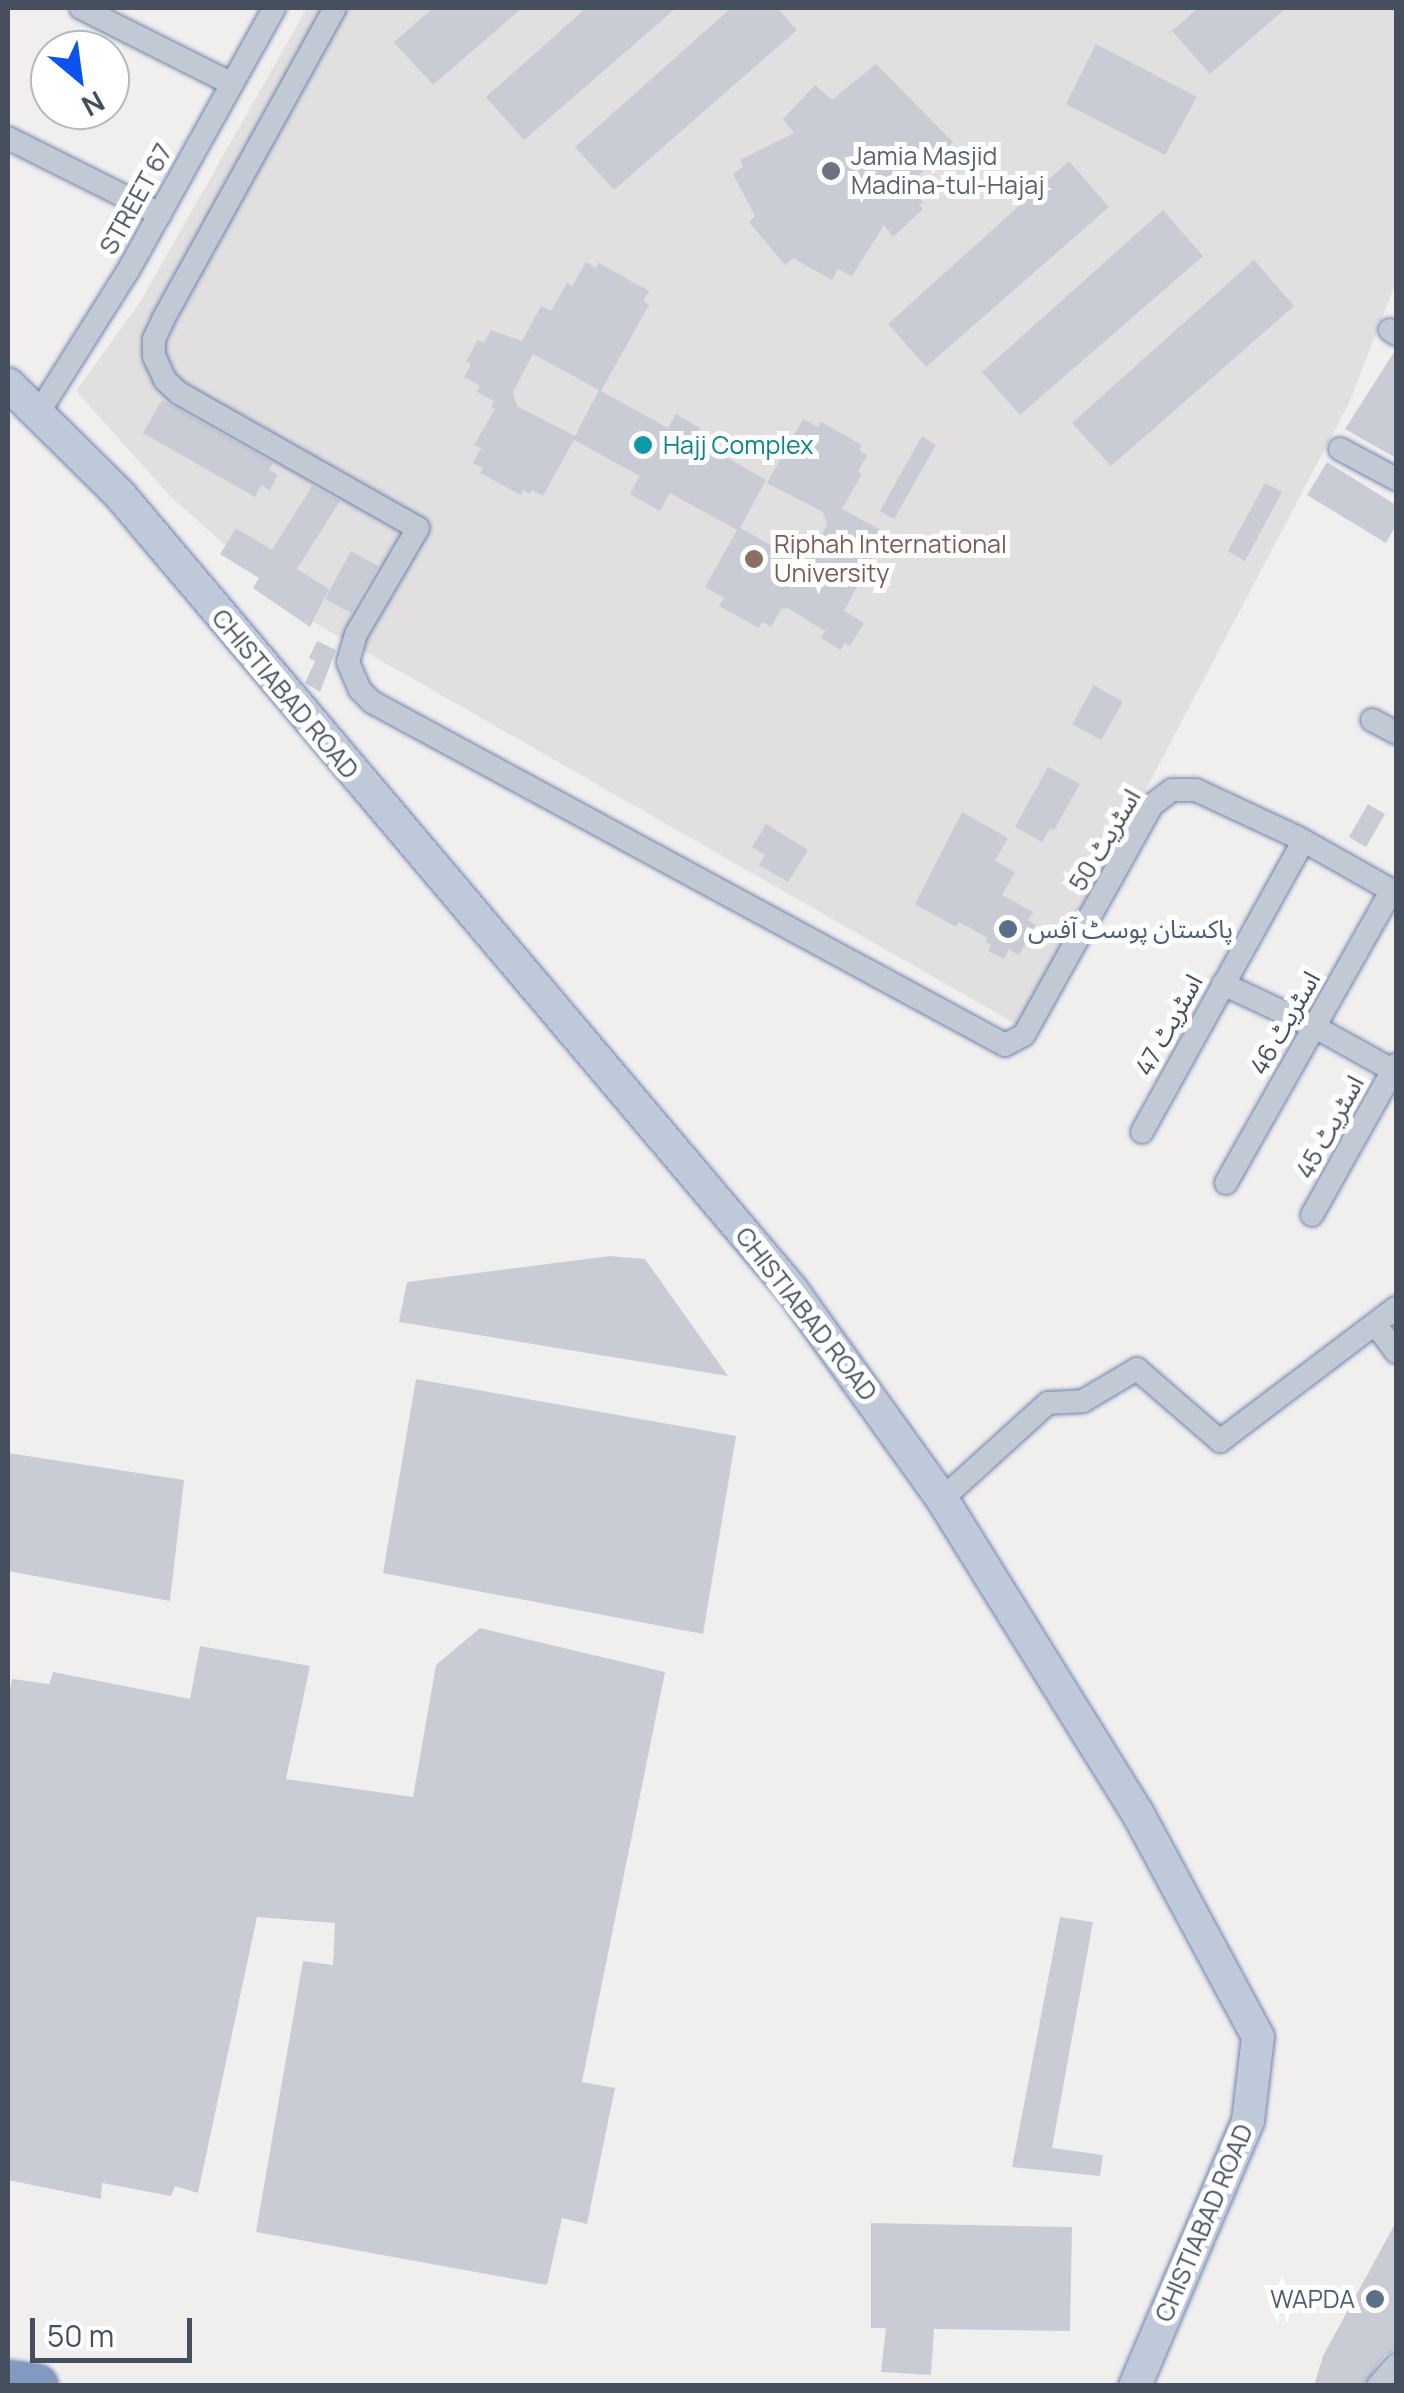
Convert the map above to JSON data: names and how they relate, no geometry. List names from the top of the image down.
{
  "streets": {
    "main road": ["CHISTIABAD ROAD"],
    "street": [
      "STREET 67",
      "اسٹریٹ 50",
      "اسٹریٹ 46",
      "اسٹریٹ 47",
      "اسٹریٹ 45"
    ]
  },
  "crossings": [
    ["STREET 67", "CHISTIABAD ROAD"],
    ["اسٹریٹ 50", "اسٹریٹ 46"],
    ["اسٹریٹ 50", "اسٹریٹ 47"]
  ],
  "places": [
    "Jamia Masjid Madina-tul-Hajaj",
    "Hajj Complex",
    "Riphah International University",
    "پاکستان پوسٹ آفس",
    "WAPDA"
  ],
  "scale_bar": "50 m",
  "north": "bottom right"
}
